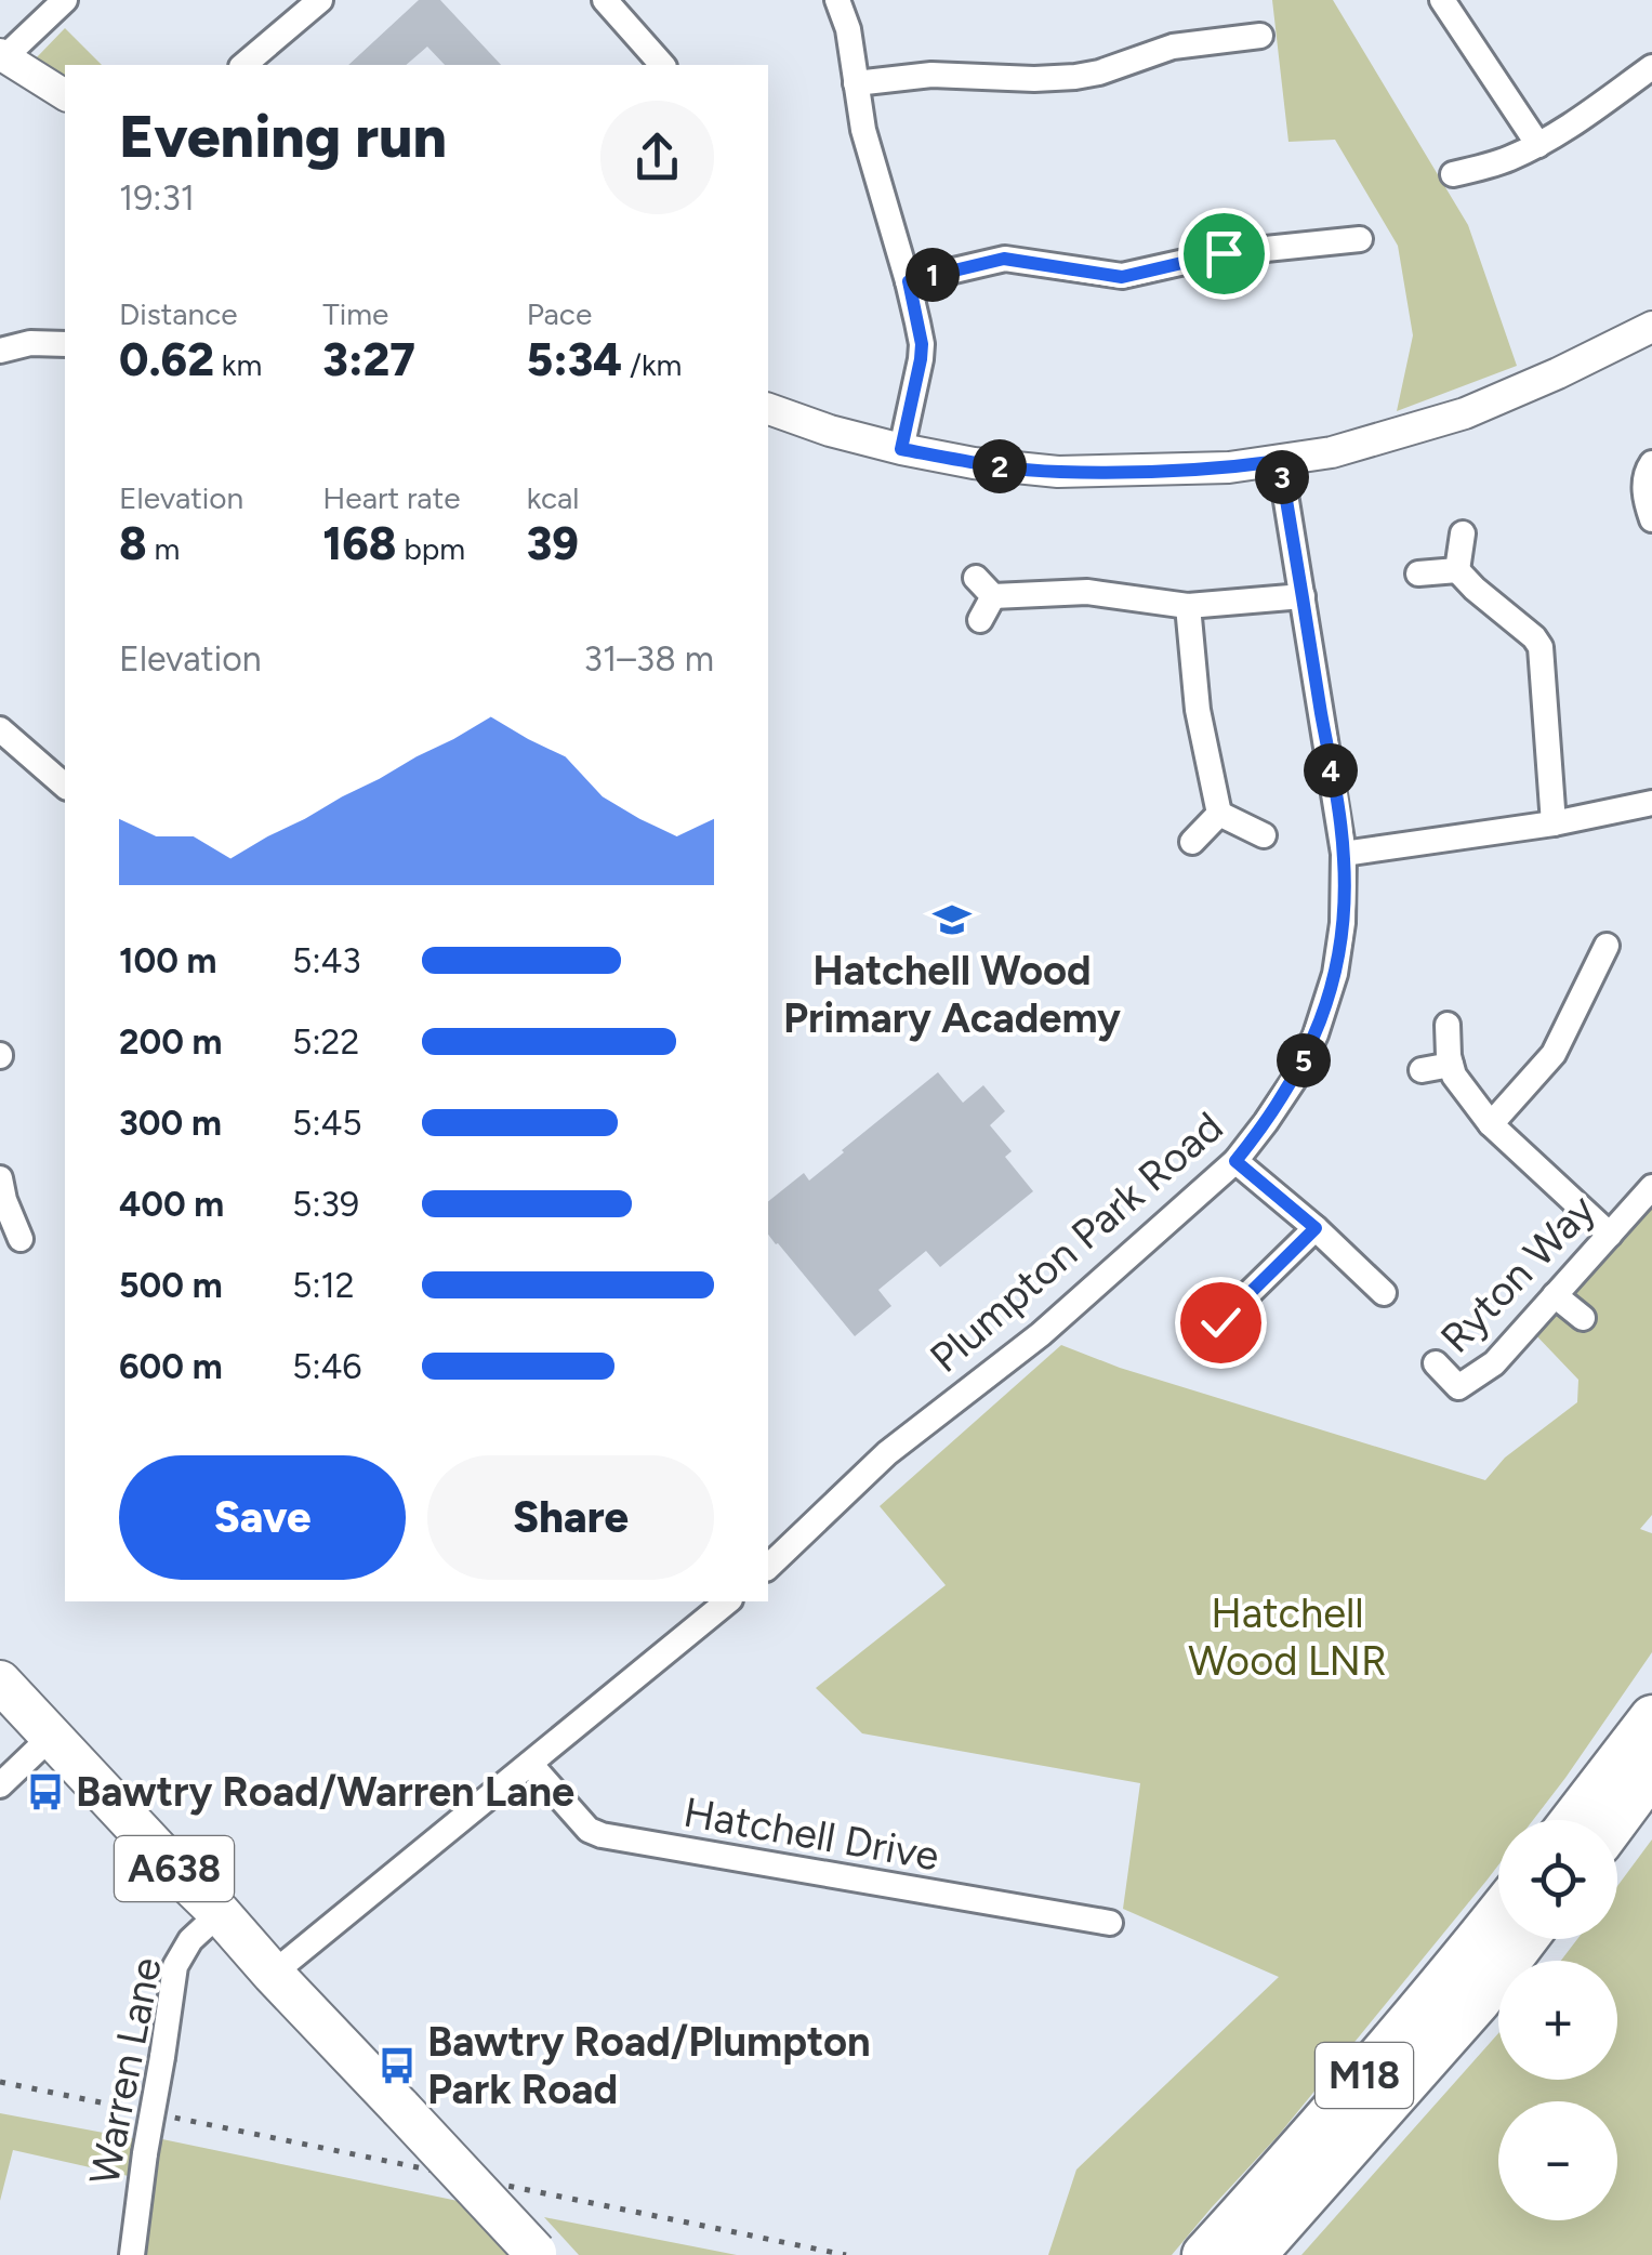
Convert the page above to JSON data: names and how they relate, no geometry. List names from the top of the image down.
{
  "streets": {
    "highway": ["A638", "M18"],
    "street": [
      "Plumpton Park Road",
      "Ryton Way",
      "Hatchell Drive",
      "Warren Lane"
    ]
  },
  "crossings": [
    ["A638", "Warren Lane"]
  ],
  "parks": ["Hatchell Wood LNR"],
  "places": {
    "school or university": ["Hatchell Wood Primary Academy"],
    "bus stop": ["Bawtry Road/Warren Lane", "Bawtry Road/Plumpton Park Road"]
  },
  "page": {
    "heading": ["Evening run", "19:31"],
    "pins": [
      "1",
      "2",
      "3",
      "4",
      "5"
    ],
    "stats": [
      ["Distance", "0.62 km"],
      ["Time", "3:27"],
      ["Pace", "5:34 /km"],
      ["Elevation", "8 m"],
      ["Heart rate", "168 bpm"],
      ["kcal", "39"]
    ],
    "chart": ["Elevation", "31–38 m"],
    "list": [
      {
        "name": "100 m",
        "note": "5:43"
      },
      {
        "name": "200 m",
        "note": "5:22"
      },
      {
        "name": "300 m",
        "note": "5:45"
      },
      {
        "name": "400 m",
        "note": "5:39"
      },
      {
        "name": "500 m",
        "note": "5:12"
      },
      {
        "name": "600 m",
        "note": "5:46"
      }
    ],
    "buttons": ["Save", "Share"],
    "map_buttons": ["+", "−"]
  }
}
